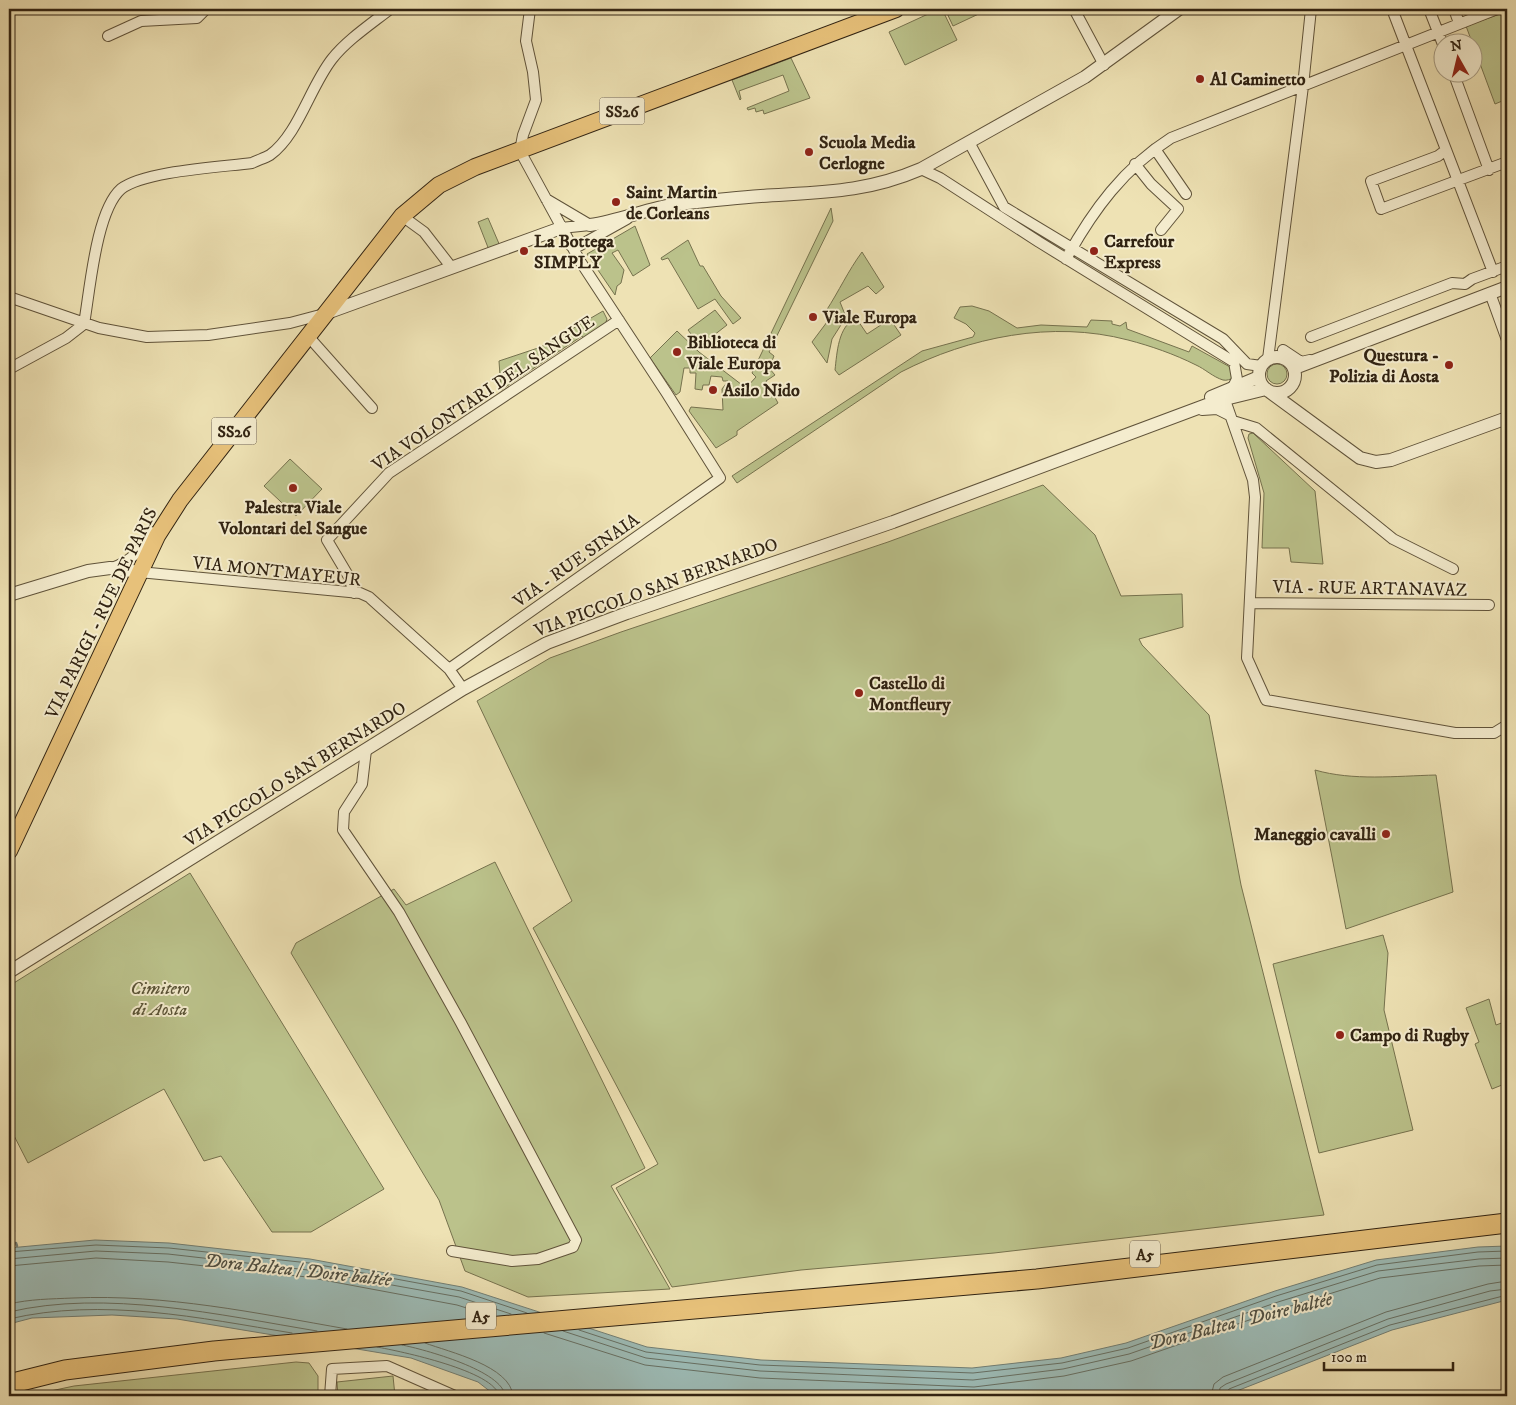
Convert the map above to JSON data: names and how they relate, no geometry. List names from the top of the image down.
{
  "streets": {
    "highway": ["A5"],
    "main road": ["SS26", "VIA PARIGI - RUE DE PARIS"],
    "street": [
      "VIA VOLONTARI DEL SANGUE",
      "VIA - RUE SINAIA",
      "VIA MONTMAYEUR",
      "VIA PICCOLO SAN BERNARDO",
      "VIA - RUE ARTANAVAZ"
    ]
  },
  "crossings": [
    ["VIA VOLONTARI DEL SANGUE", "VIA - RUE SINAIA"],
    ["VIA VOLONTARI DEL SANGUE", "VIA MONTMAYEUR"],
    ["VIA - RUE SINAIA", "VIA MONTMAYEUR"],
    ["VIA MONTMAYEUR", "VIA PICCOLO SAN BERNARDO"],
    ["VIA MONTMAYEUR", "VIA PARIGI - RUE DE PARIS"]
  ],
  "water": ["Dora Baltea / Doire baltée"],
  "parks": ["Cimitero di Aosta"],
  "places": [
    "Al Caminetto",
    "Scuola Media Cerlogne",
    "Saint Martin de Corleans",
    "La Bottega SIMPLY",
    "Carrefour Express",
    "Viale Europa",
    "Biblioteca di Viale Europa",
    "Questura - Polizia di Aosta",
    "Asilo Nido",
    "Palestra Viale Volontari del Sangue",
    "Castello di Montfleury",
    "Maneggio cavalli",
    "Campo di Rugby"
  ],
  "scale_bar": "100 m",
  "north": "top"
}
